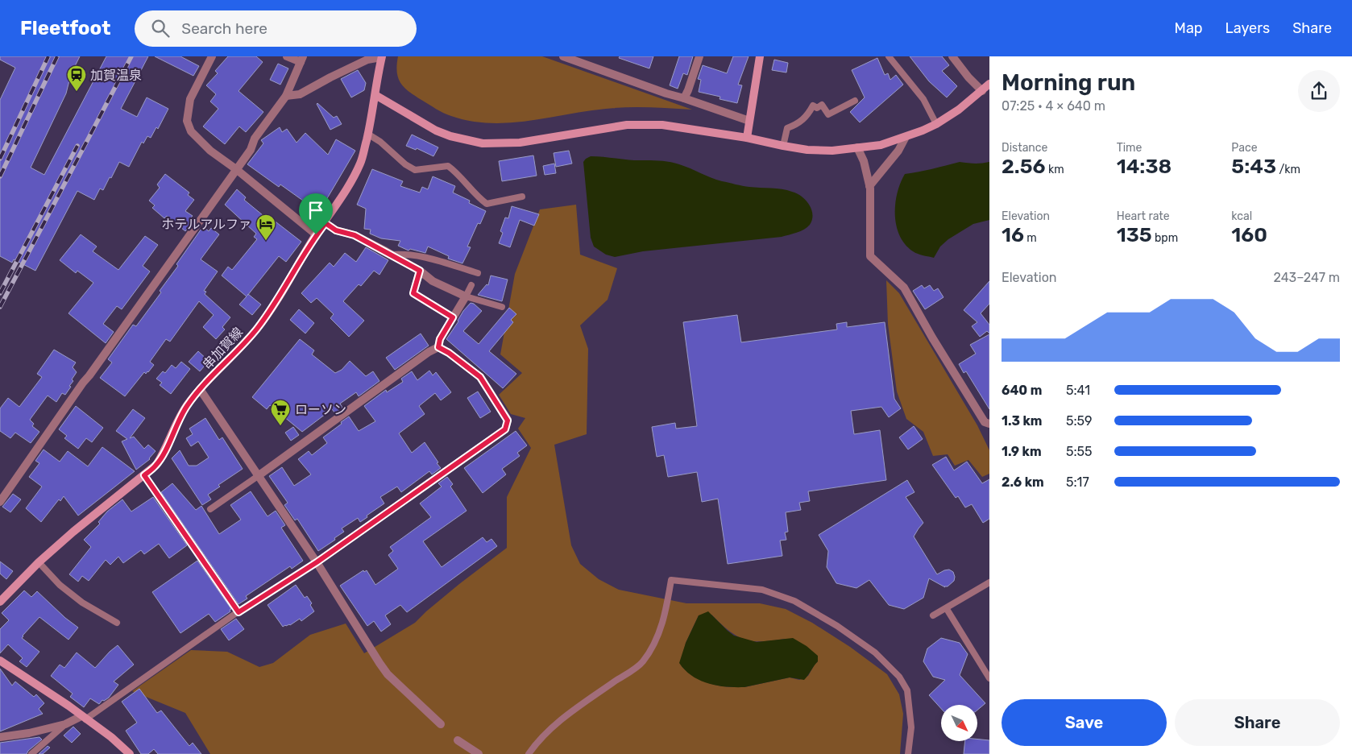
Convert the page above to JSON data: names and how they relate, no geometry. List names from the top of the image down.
{
  "streets": {
    "street": ["串加賀線"]
  },
  "places": {
    "station": ["加賀温泉"],
    "hotel": ["ホテルアルファ"],
    "supermarket": ["ローソン"]
  },
  "north": "bottom right",
  "page": {
    "header": "Fleetfoot",
    "search": "Search here",
    "nav": ["Map", "Layers", "Share"],
    "heading": ["Morning run", "07:25 · 4 × 640 m"],
    "stats": [
      ["Distance", "2.56 km"],
      ["Time", "14:38"],
      ["Pace", "5:43 /km"],
      ["Elevation", "16 m"],
      ["Heart rate", "135 bpm"],
      ["kcal", "160"]
    ],
    "chart": ["Elevation", "243–247 m"],
    "list": [
      {
        "name": "640 m",
        "note": "5:41"
      },
      {
        "name": "1.3 km",
        "note": "5:59"
      },
      {
        "name": "1.9 km",
        "note": "5:55"
      },
      {
        "name": "2.6 km",
        "note": "5:17"
      }
    ],
    "buttons": ["Save", "Share"]
  }
}
